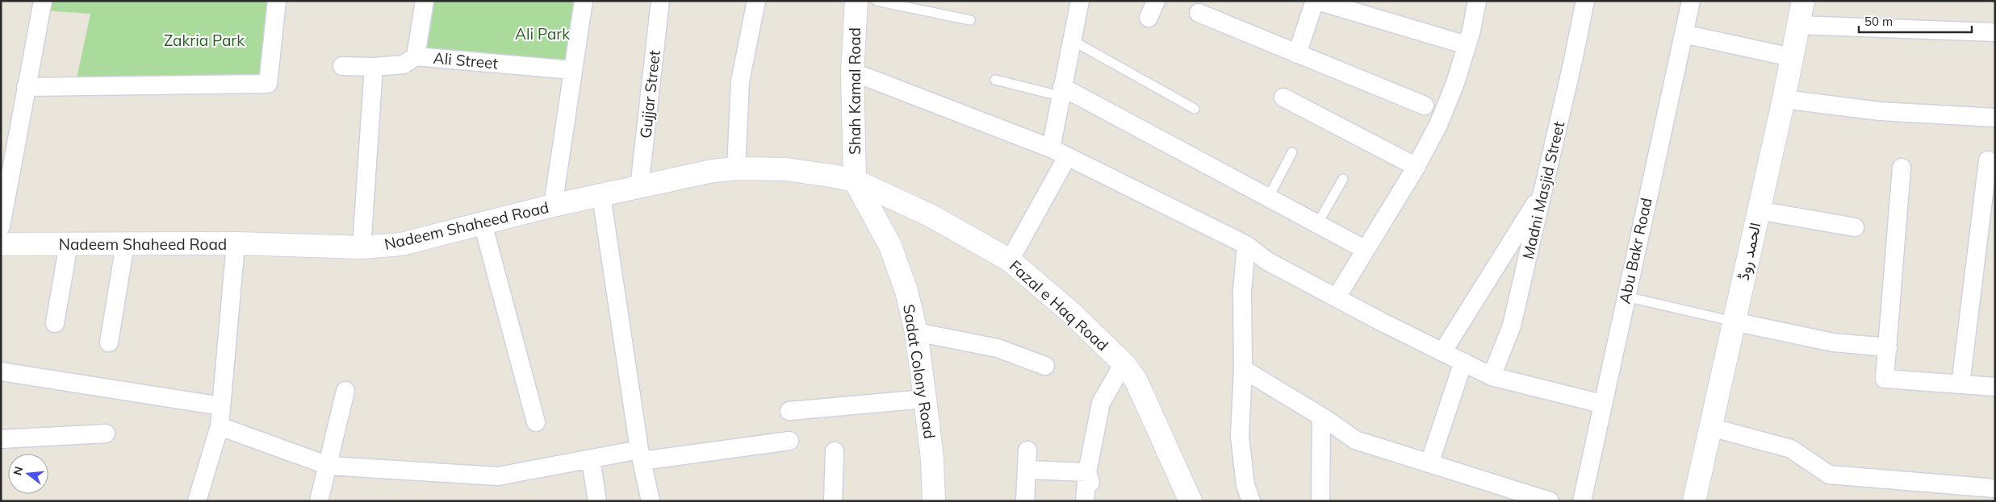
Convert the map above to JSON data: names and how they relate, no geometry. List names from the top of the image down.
{
  "streets": {
    "main road": [
      "Shah Kamal Road",
      "Nadeem Shaheed Road",
      "الحمد روڈ",
      "Fazal e Haq Road",
      "Sadat Colony Road"
    ],
    "street": [
      "Ali Street",
      "Gujjar Street",
      "Madni Masjid Street",
      "Abu Bakr Road"
    ]
  },
  "crossings": [
    ["Shah Kamal Road", "Nadeem Shaheed Road"],
    ["Shah Kamal Road", "Fazal e Haq Road"],
    ["Shah Kamal Road", "Sadat Colony Road"],
    ["Gujjar Street", "Nadeem Shaheed Road"],
    ["Nadeem Shaheed Road", "Fazal e Haq Road"],
    ["Nadeem Shaheed Road", "Sadat Colony Road"],
    ["Fazal e Haq Road", "Sadat Colony Road"]
  ],
  "parks": ["Ali Park", "Zakria Park"],
  "scale_bar": "50 m",
  "north": "left"
}
